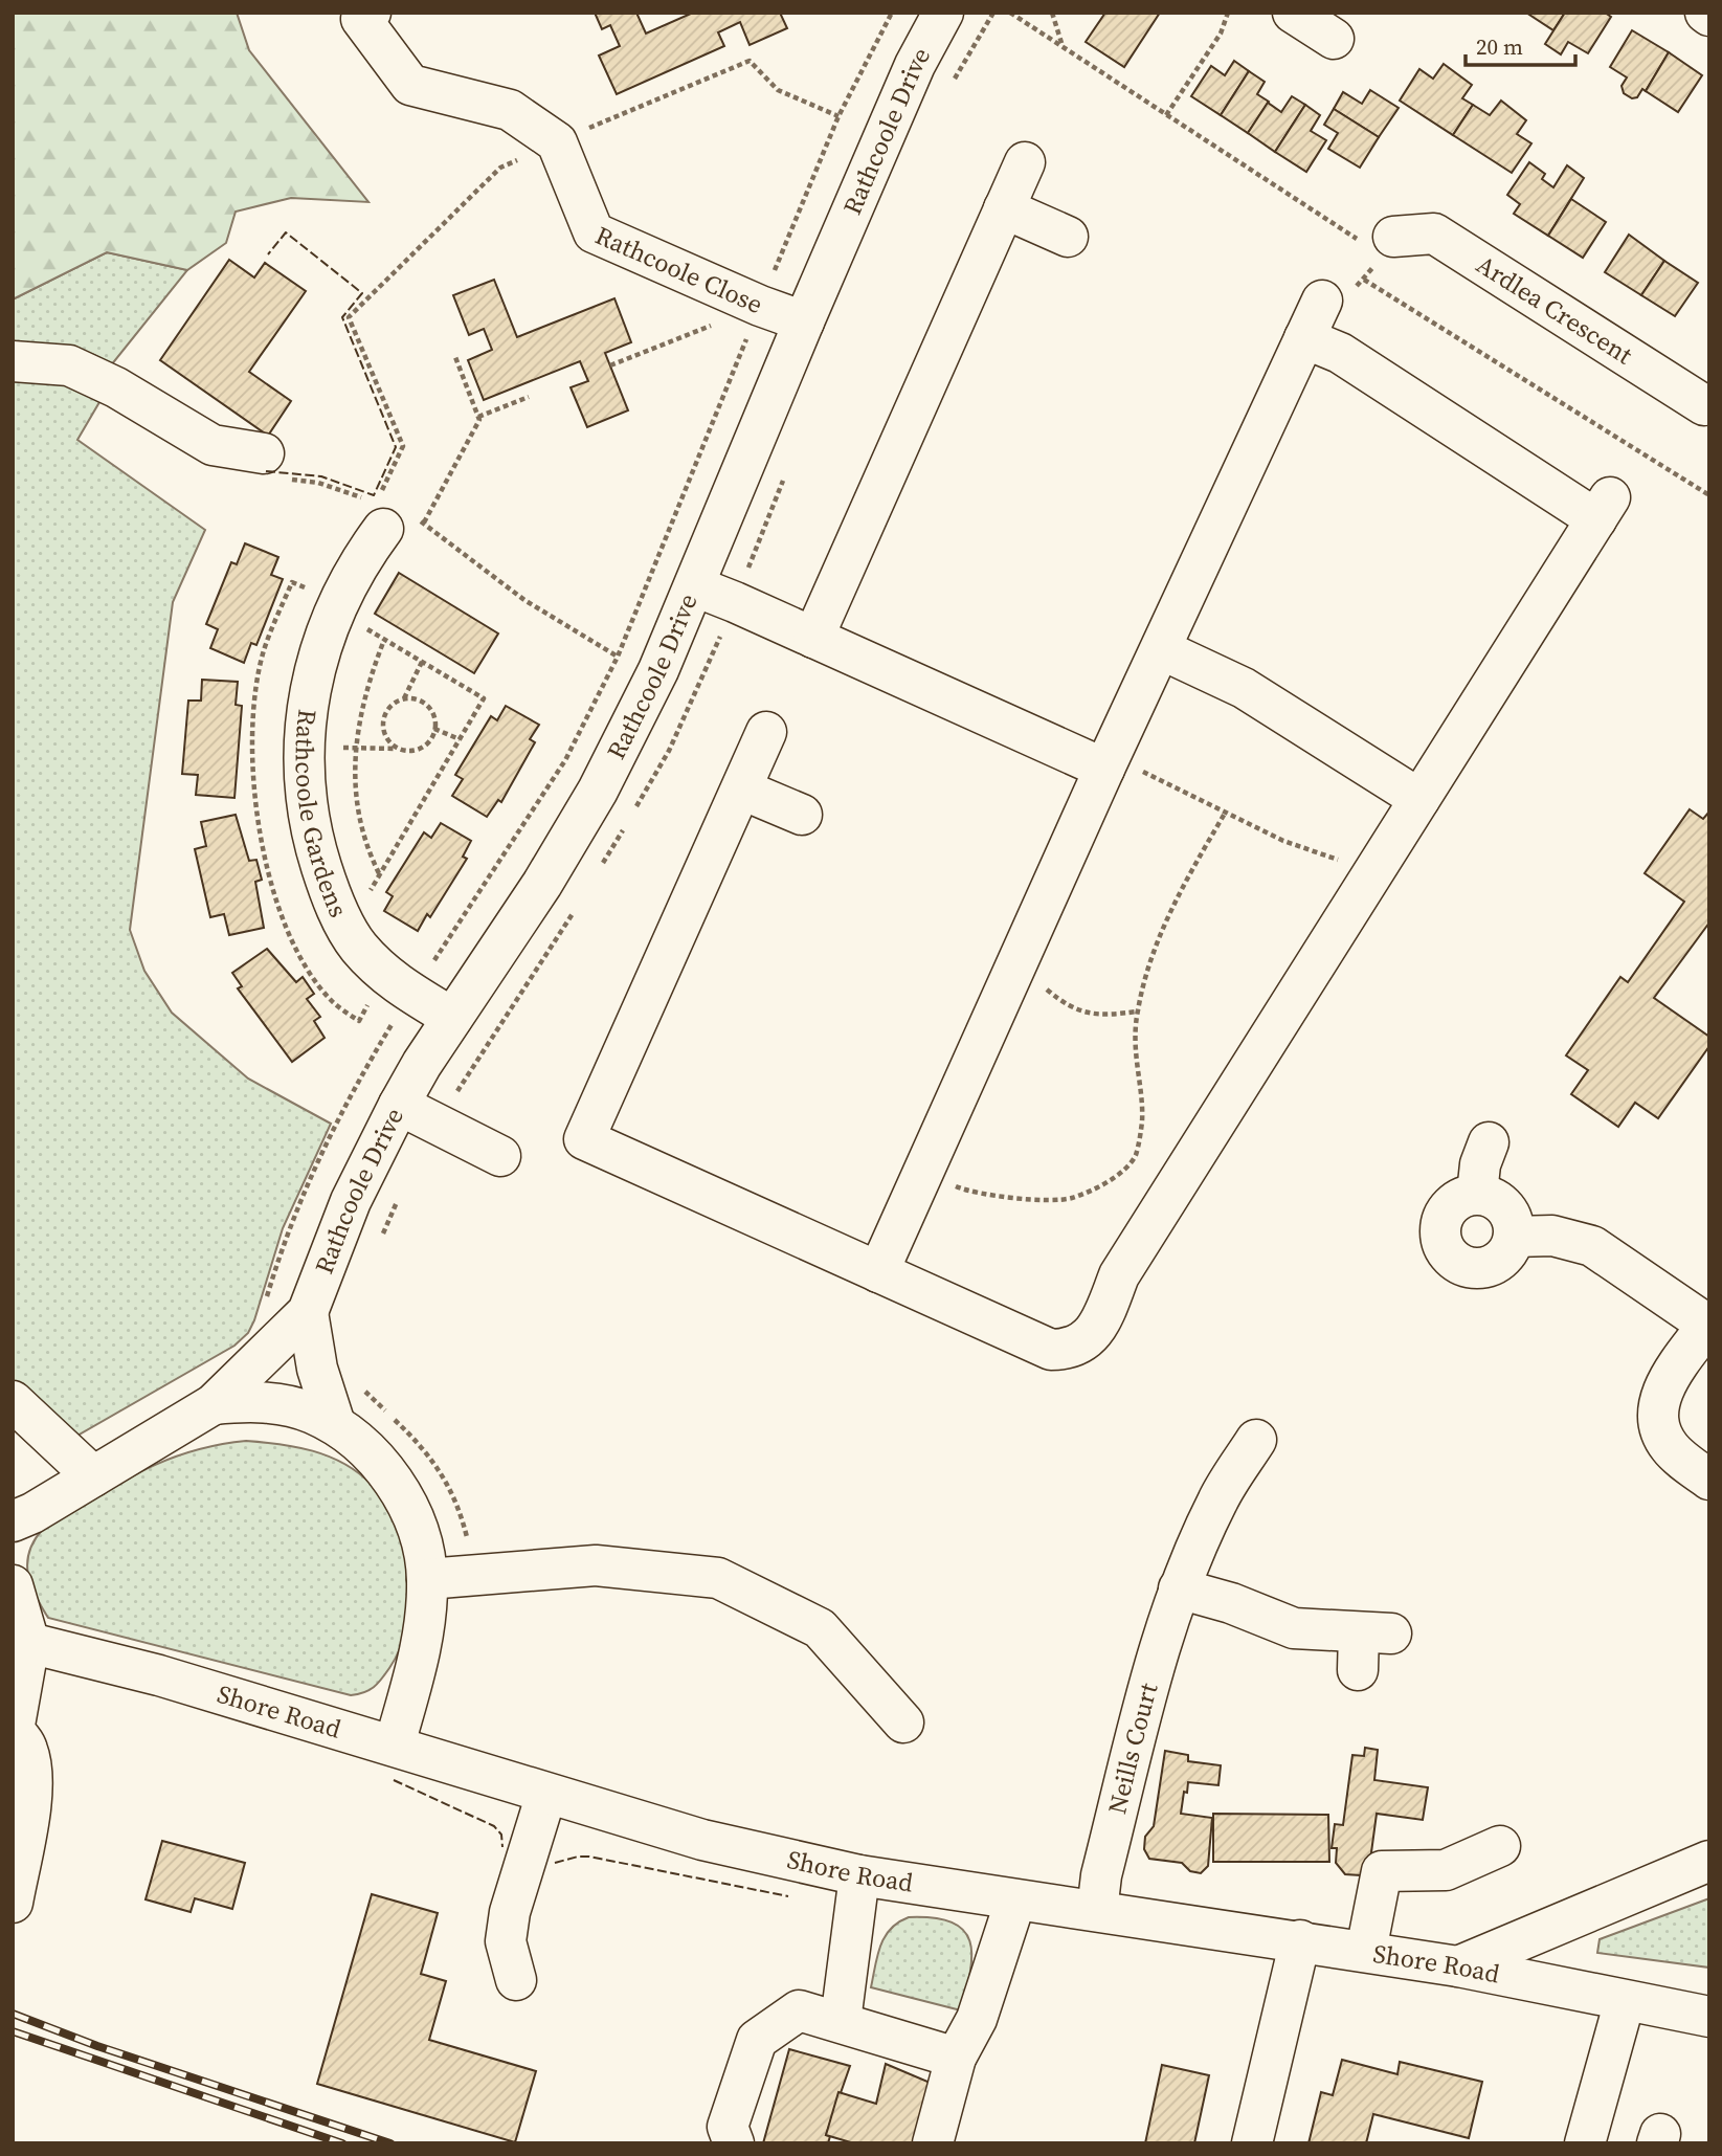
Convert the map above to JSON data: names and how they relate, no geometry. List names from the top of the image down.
{
  "streets": {
    "street": [
      "Rathcoole Drive",
      "Rathcoole Close",
      "Ardlea Crescent",
      "Rathcoole Gardens",
      "Shore Road",
      "Neills Court"
    ]
  },
  "crossings": [
    ["Rathcoole Drive", "Rathcoole Close"],
    ["Rathcoole Drive", "Rathcoole Gardens"],
    ["Rathcoole Drive", "Shore Road"],
    ["Shore Road", "Neills Court"]
  ],
  "scale_bar": "20 m"
}
